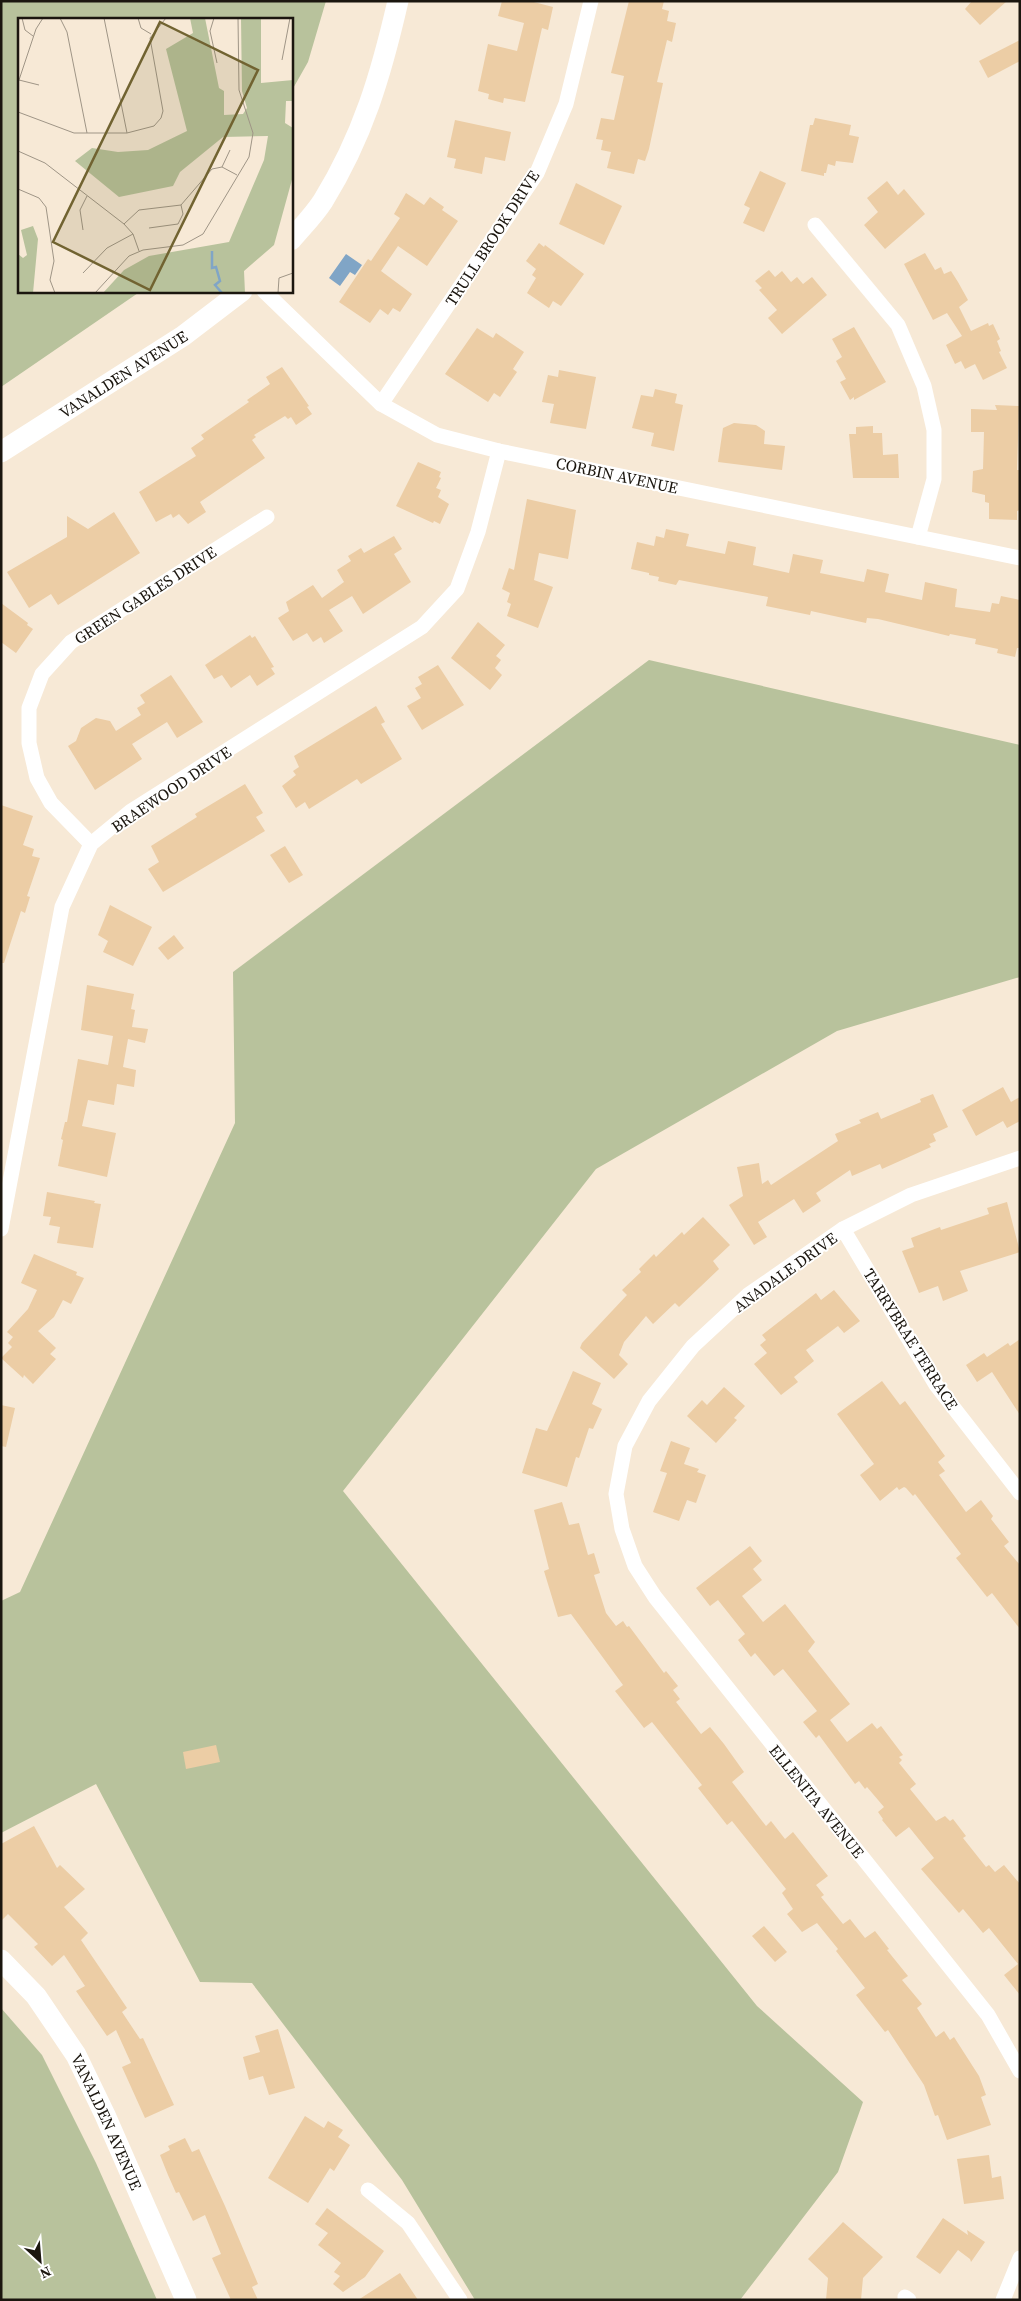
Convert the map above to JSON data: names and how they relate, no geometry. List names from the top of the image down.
{
  "streets": {
    "main road": ["VANALDEN AVENUE"],
    "street": [
      "TRULL BROOK DRIVE",
      "CORBIN AVENUE",
      "GREEN GABLES DRIVE",
      "BRAEWOOD DRIVE",
      "ANADALE DRIVE",
      "TARRYBRAE TERRACE",
      "ELLENITA AVENUE"
    ]
  },
  "crossings": [
    ["TRULL BROOK DRIVE", "CORBIN AVENUE"],
    ["CORBIN AVENUE", "BRAEWOOD DRIVE"],
    ["GREEN GABLES DRIVE", "BRAEWOOD DRIVE"],
    ["ANADALE DRIVE", "TARRYBRAE TERRACE"],
    ["ANADALE DRIVE", "ELLENITA AVENUE"]
  ],
  "north": "bottom right"
}
